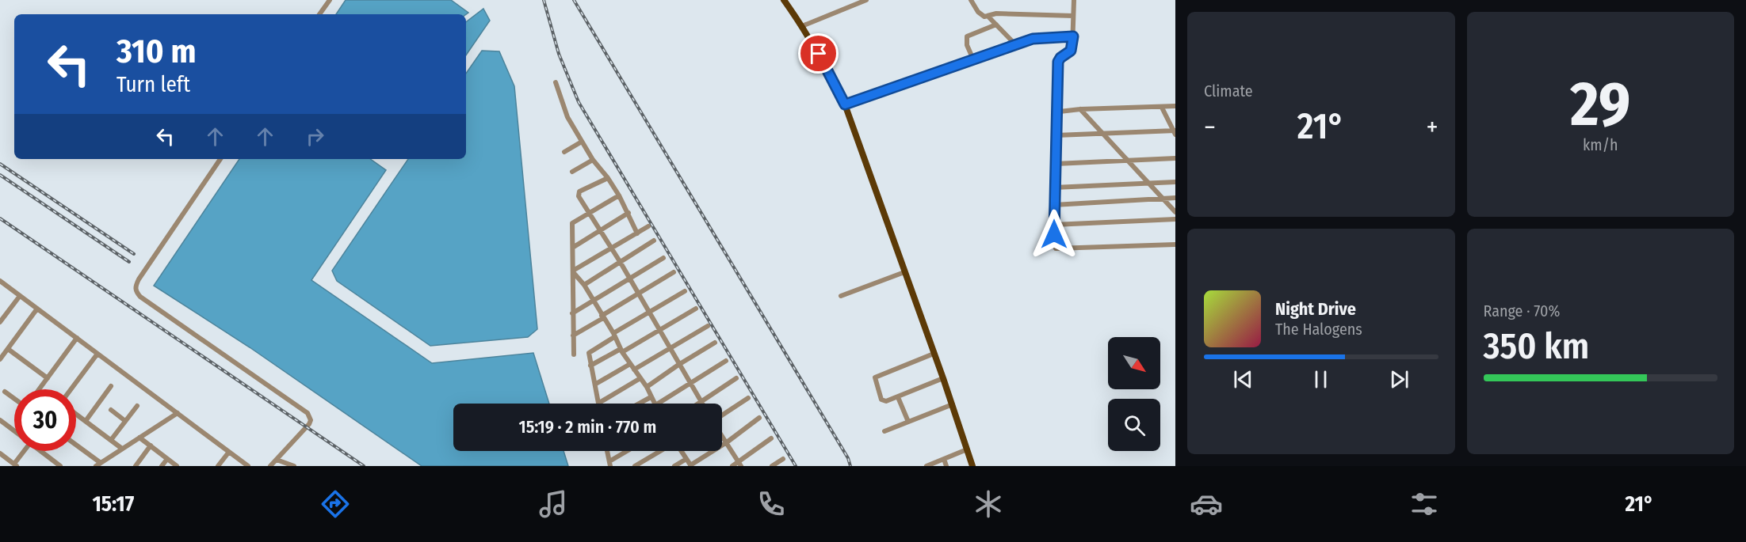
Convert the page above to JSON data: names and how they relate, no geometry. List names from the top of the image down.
{
  "north": "bottom right",
  "page": {
    "tile": [
      "Climate",
      ["29", "km/h"],
      ["Range · 70%", "350 km"]
    ],
    "turn": ["310 m", "Turn left"],
    "heat": ["−", "21°", "+"],
    "song": ["Night Drive", "The Halogens"],
    "limit": "30",
    "trip": "15:19 · 2 min · 770 m",
    "tabs": ["15:17", "21°"]
  }
}
